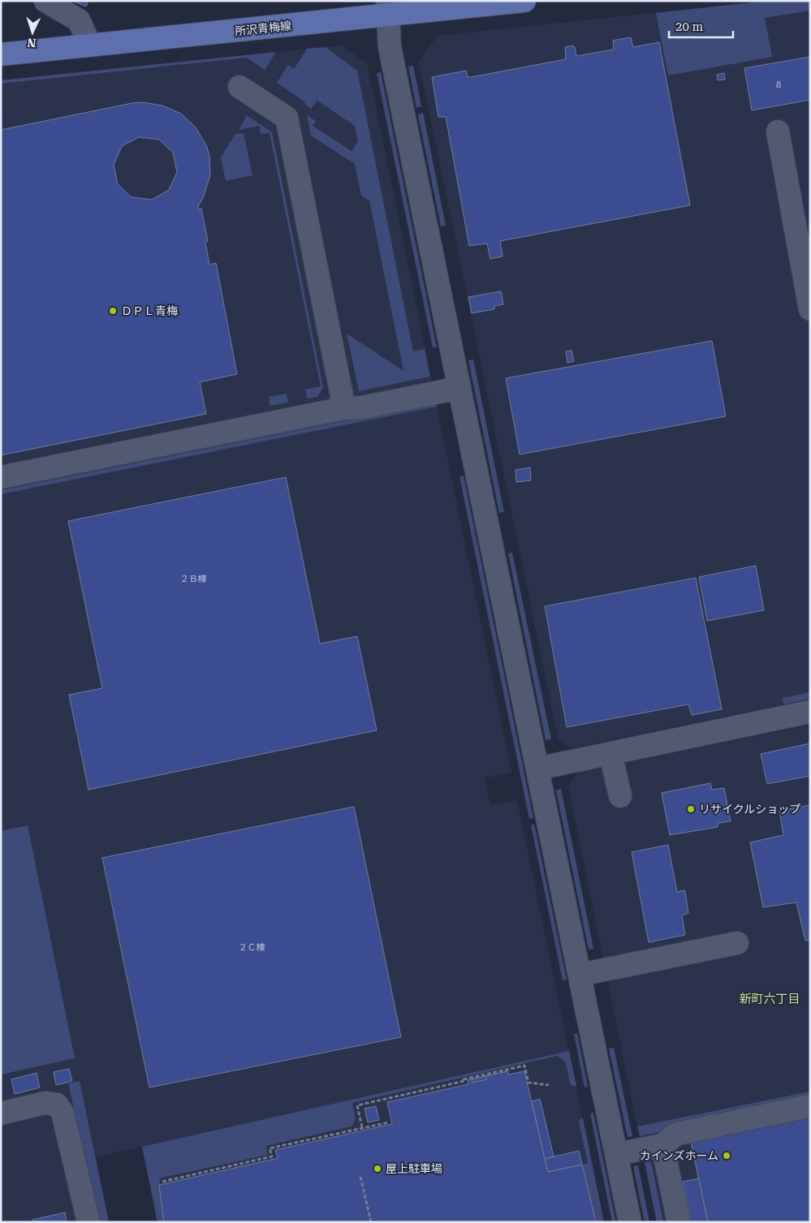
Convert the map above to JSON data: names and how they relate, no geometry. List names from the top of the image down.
{
  "streets": {
    "main road": ["所沢青梅線"]
  },
  "districts": ["新町六丁目"],
  "places": [
    "ＤＰＬ青梅",
    "リサイクルショップ",
    "カインズホーム",
    "屋上駐車場"
  ],
  "house_numbers": ["8", "２Ｂ棟", "２Ｃ棟"],
  "scale_bar": "20 m",
  "north": "bottom"
}
